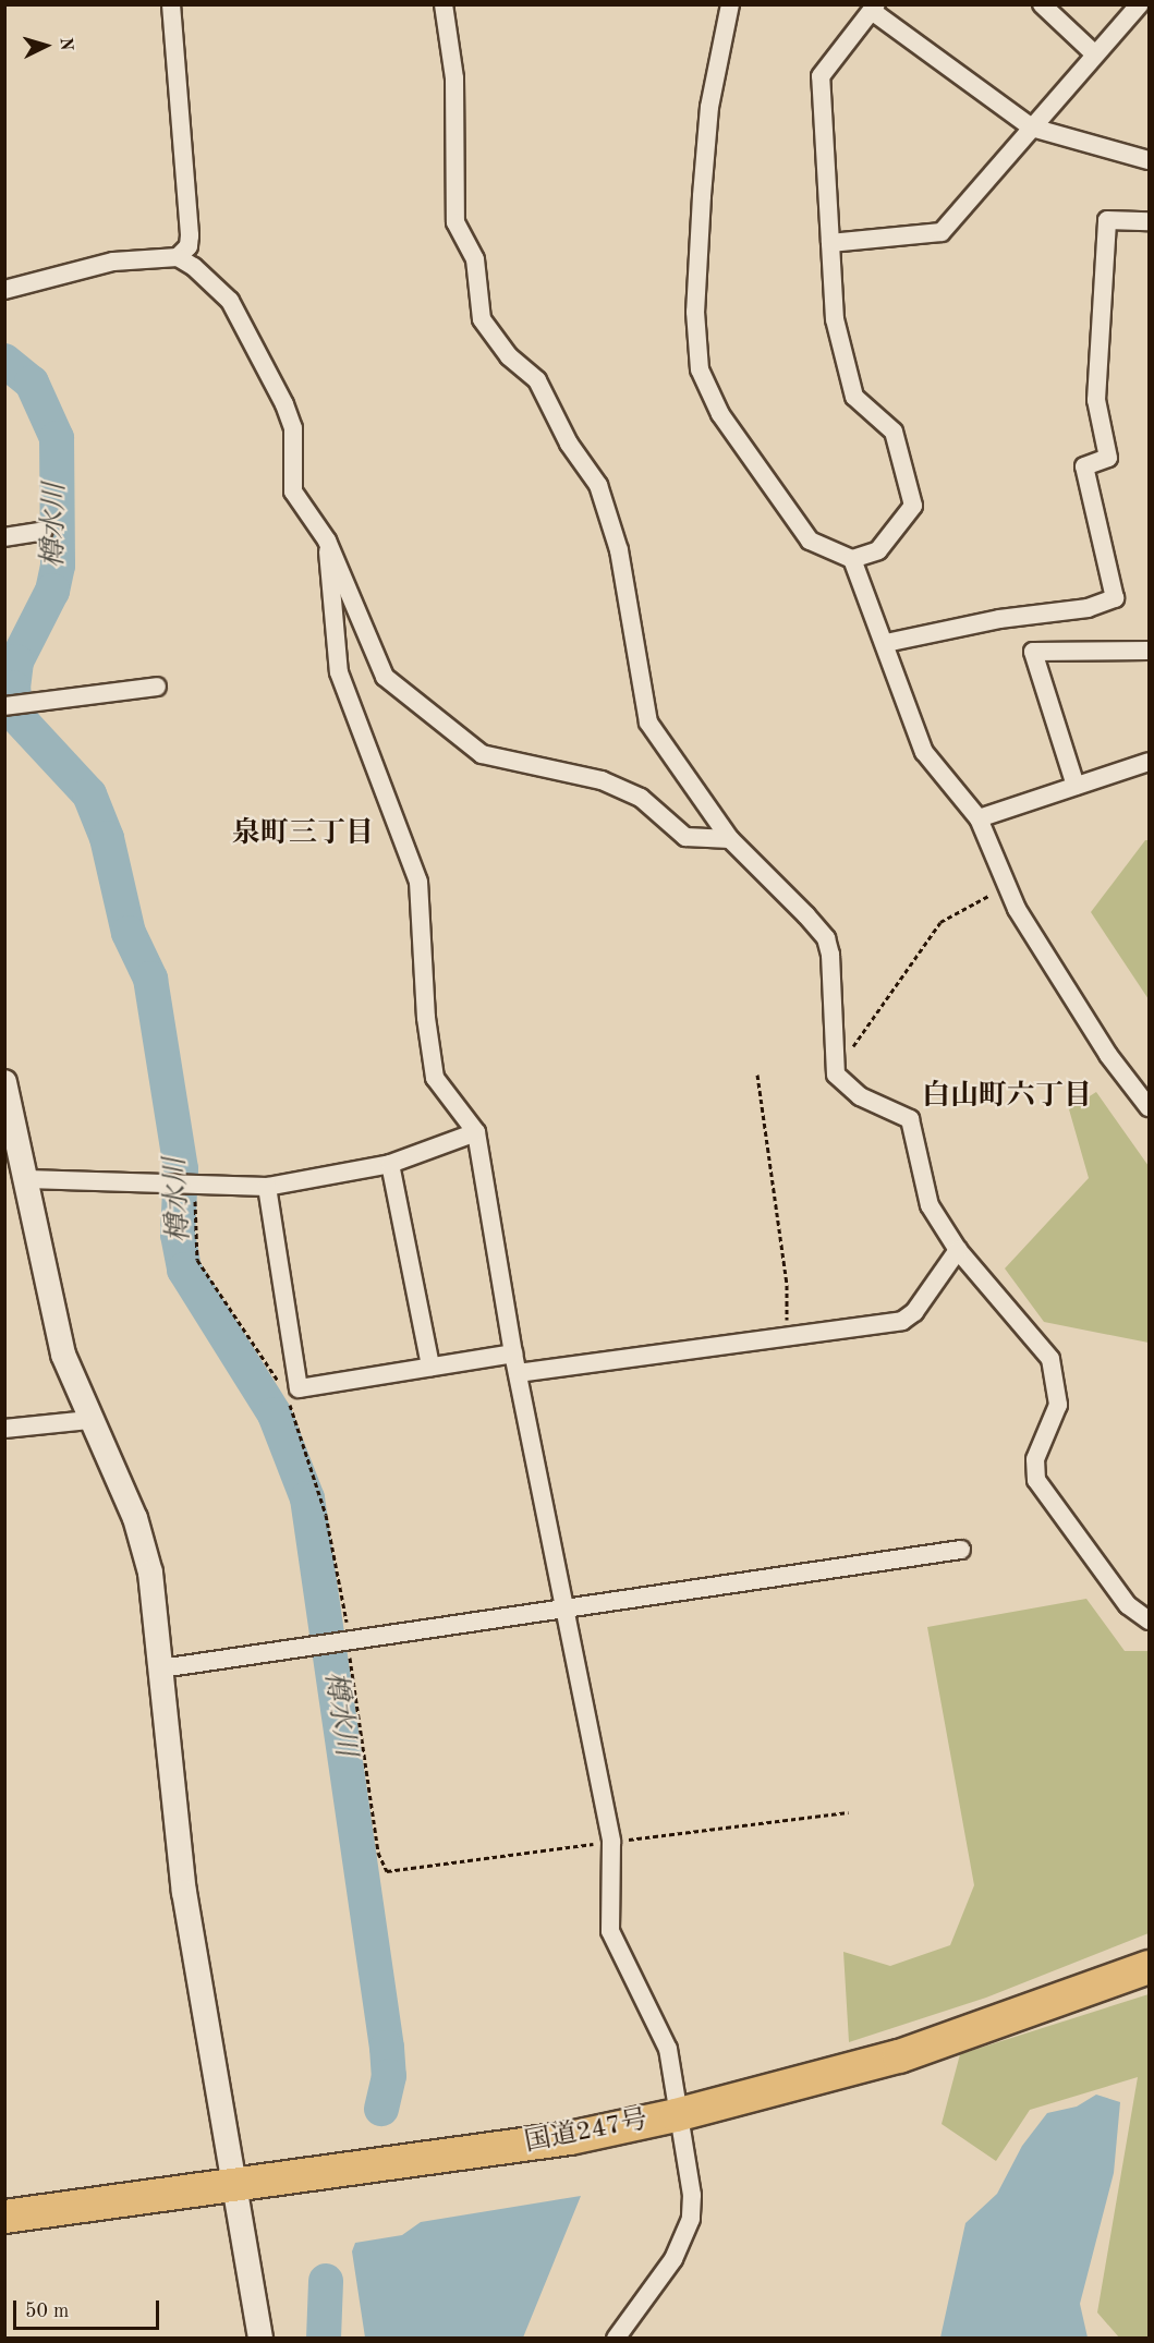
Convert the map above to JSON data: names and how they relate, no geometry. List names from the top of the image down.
{
  "streets": {
    "highway": ["国道247号"]
  },
  "districts": ["泉町三丁目", "白山町六丁目"],
  "water": ["樽水川"],
  "scale_bar": "50 m",
  "north": "right"
}
